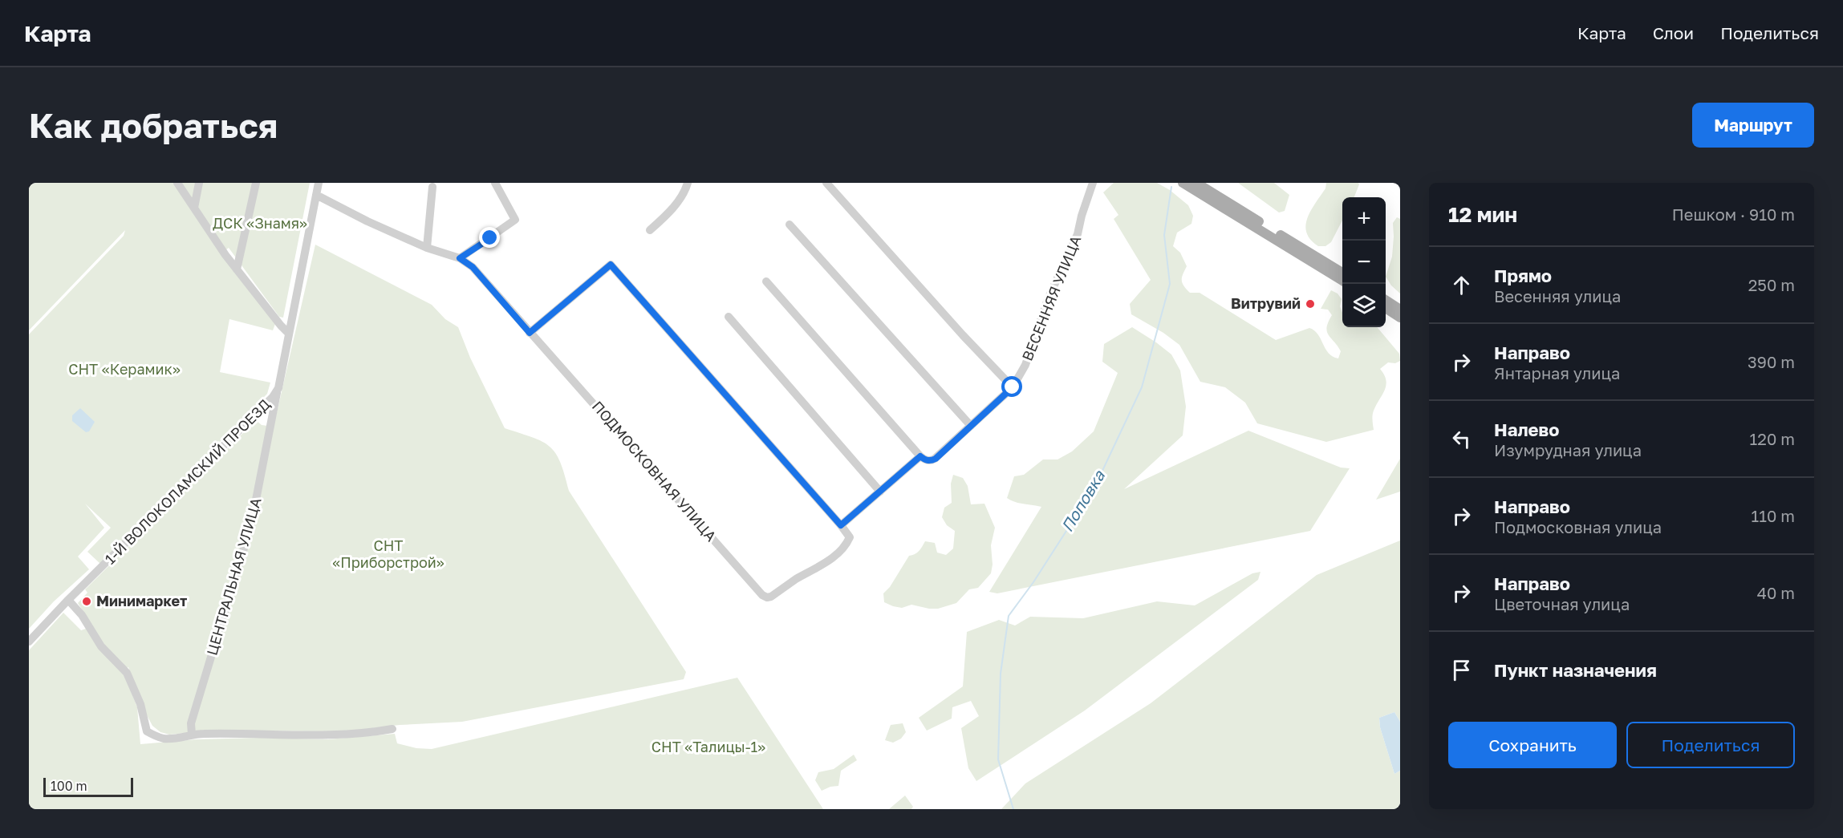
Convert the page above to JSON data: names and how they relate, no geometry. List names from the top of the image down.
{
  "streets": {
    "street": [
      "ВЕСЕННЯЯ УЛИЦА",
      "ПОДМОСКОВНАЯ УЛИЦА",
      "1-Й ВОЛОКОЛАМСКИЙ ПРОЕЗД",
      "ЦЕНТРАЛЬНАЯ УЛИЦА"
    ]
  },
  "crossings": [
    ["1-Й ВОЛОКОЛАМСКИЙ ПРОЕЗД", "ЦЕНТРАЛЬНАЯ УЛИЦА"]
  ],
  "water": ["Поповка"],
  "parks": [
    "ДСК «Знамя»",
    "СНТ «Керамик»",
    "СНТ «Приборстрой»",
    "СНТ «Талицы-1»"
  ],
  "places": ["Витрувий", "Минимаркет"],
  "scale_bar": "100 m",
  "page": {
    "header": "Карта",
    "nav": ["Карта", "Слои", "Поделиться"],
    "buttons": [
      "Маршрут",
      ["Сохранить", "Поделиться"]
    ],
    "title": "Как добраться",
    "heading": ["12 мин", "Пешком · 910 m"],
    "map_buttons": ["+", "−"],
    "list": [
      ["Прямо", "Весенняя улица", "250 m"],
      ["Направо", "Янтарная улица", "390 m"],
      ["Налево", "Изумрудная улица", "120 m"],
      ["Направо", "Подмосковная улица", "110 m"],
      ["Направо", "Цветочная улица", "40 m"],
      "Пункт назначения"
    ],
    "scale": "100 m"
  }
}
